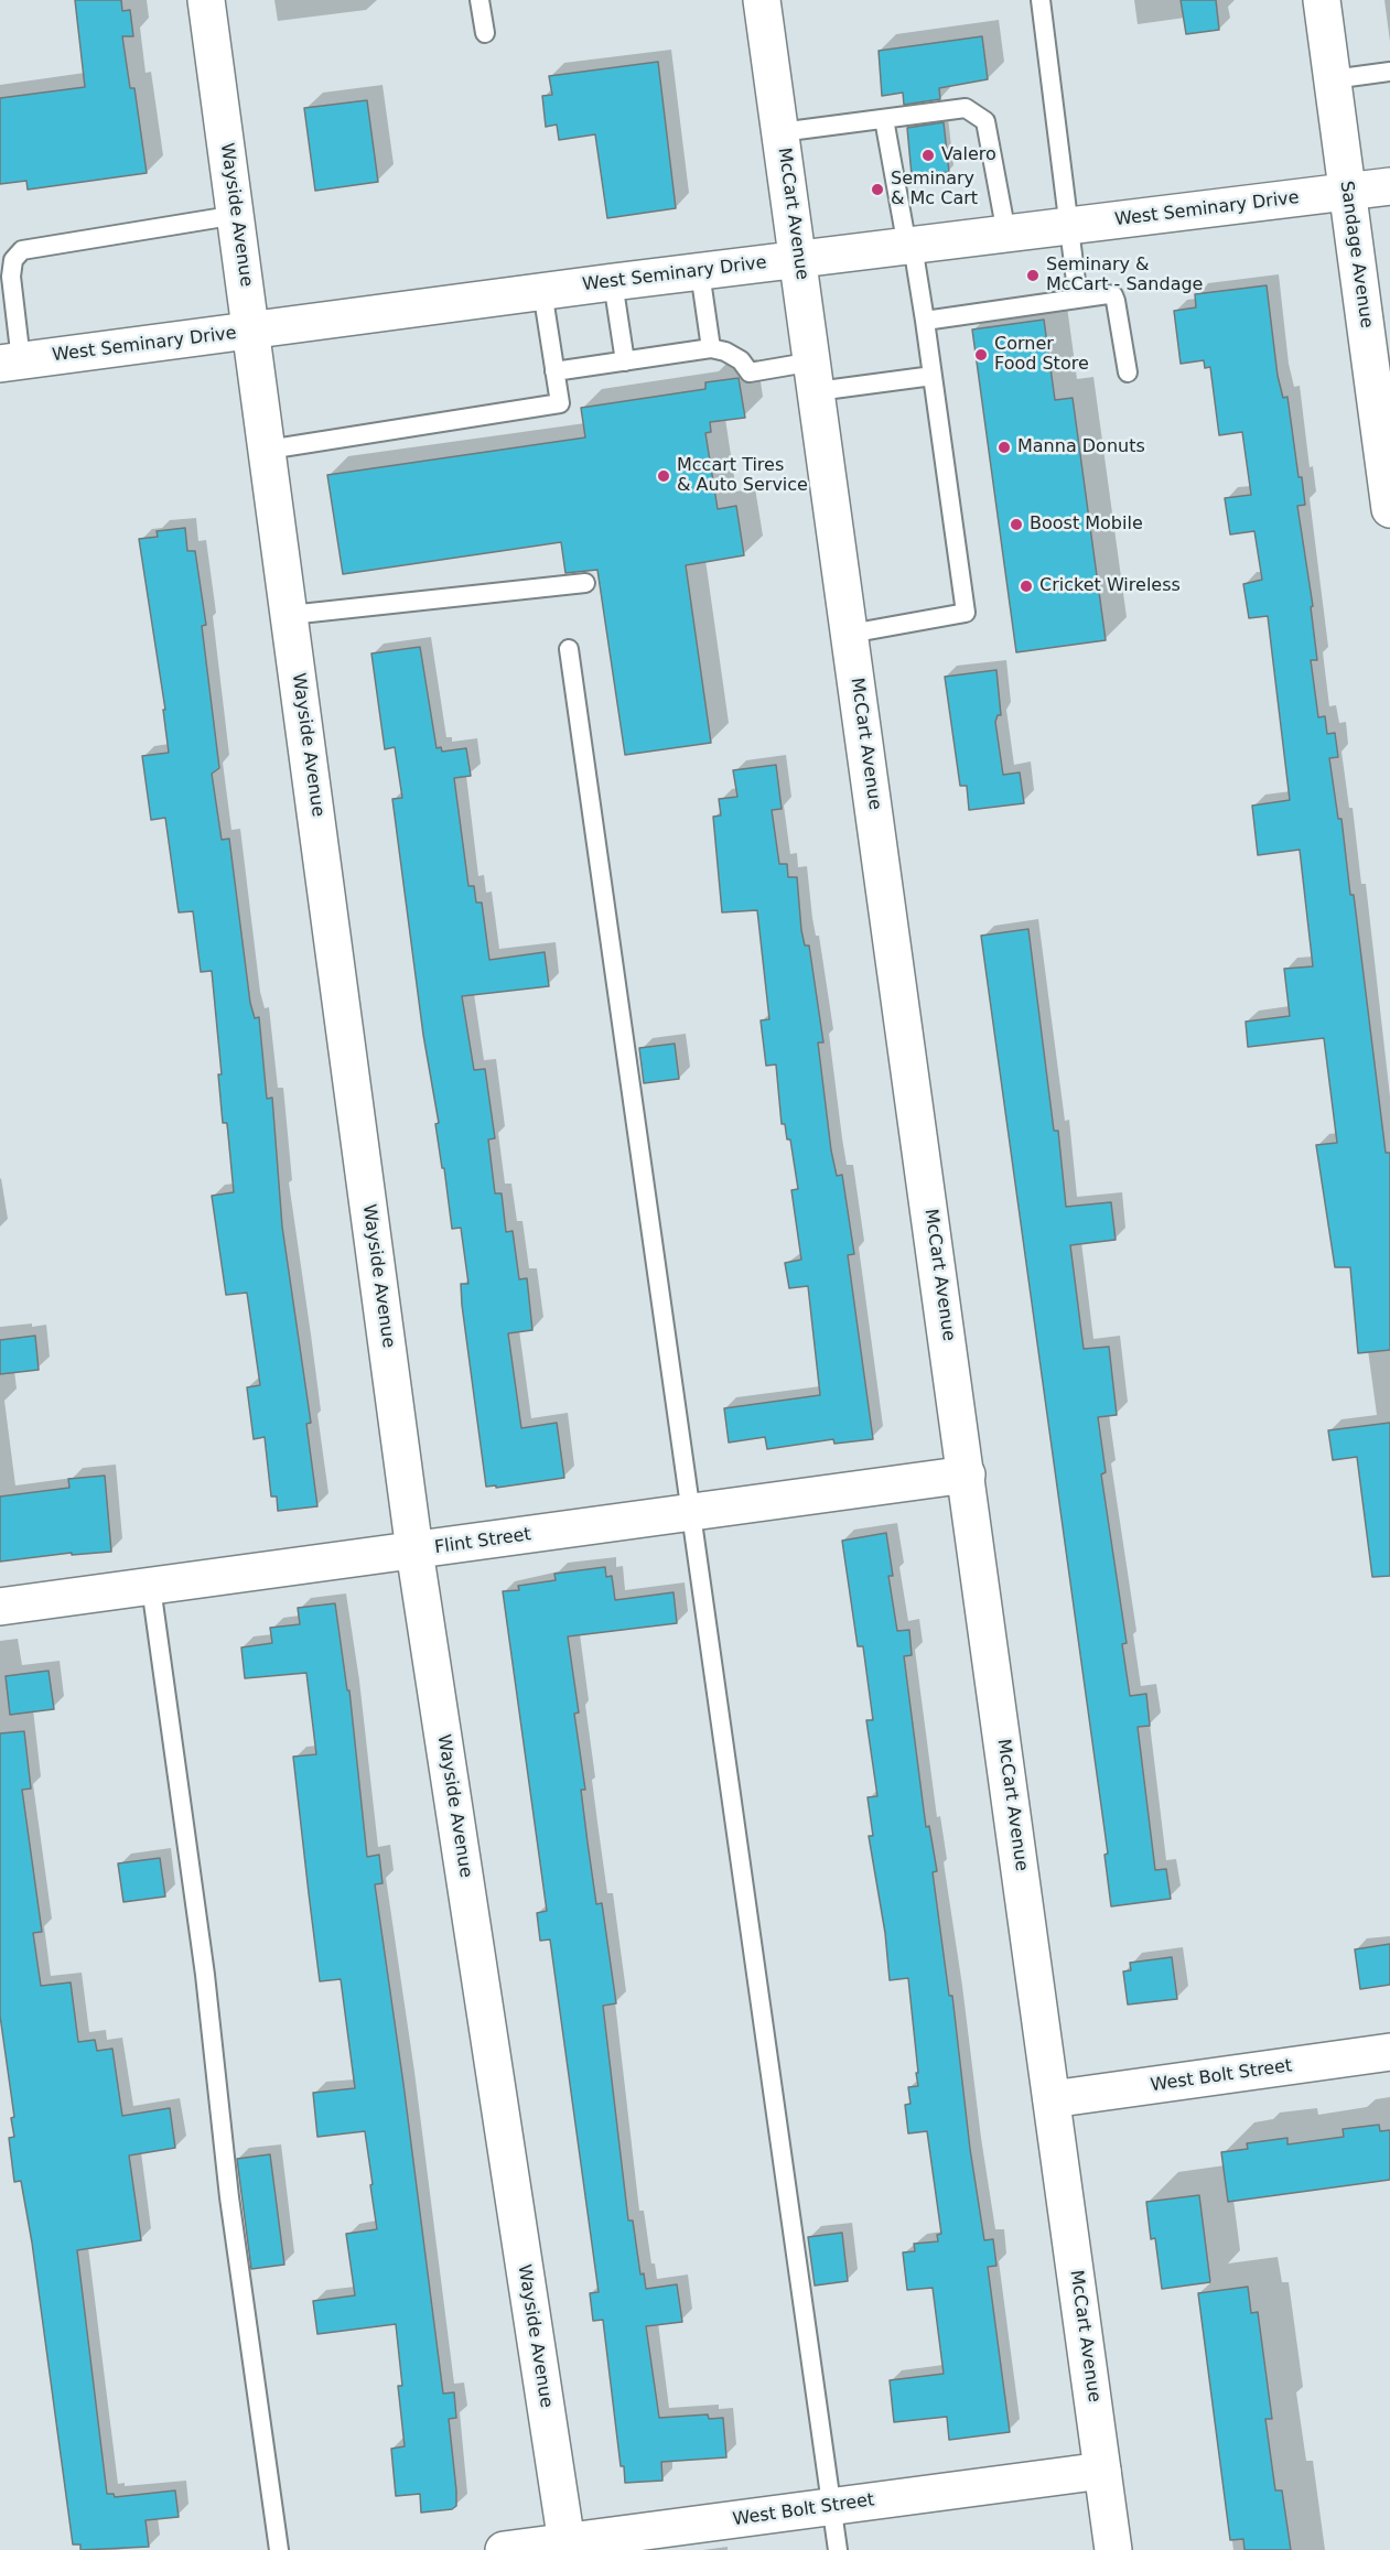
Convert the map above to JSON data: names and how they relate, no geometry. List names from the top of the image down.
{
  "streets": {
    "street": [
      "West Seminary Drive",
      "McCart Avenue",
      "Wayside Avenue",
      "Sandage Avenue",
      "Flint Street",
      "West Bolt Street"
    ]
  },
  "crossings": [
    ["West Seminary Drive", "McCart Avenue"],
    ["West Seminary Drive", "Wayside Avenue"],
    ["West Seminary Drive", "Sandage Avenue"],
    ["McCart Avenue", "Flint Street"],
    ["McCart Avenue", "West Bolt Street"],
    ["Wayside Avenue", "Flint Street"],
    ["Wayside Avenue", "West Bolt Street"]
  ],
  "places": [
    "Valero",
    "Seminary & Mc Cart",
    "Seminary & McCart - Sandage",
    "Corner Food Store",
    "Manna Donuts",
    "Mccart Tires & Auto Service",
    "Boost Mobile",
    "Cricket Wireless"
  ]
}
